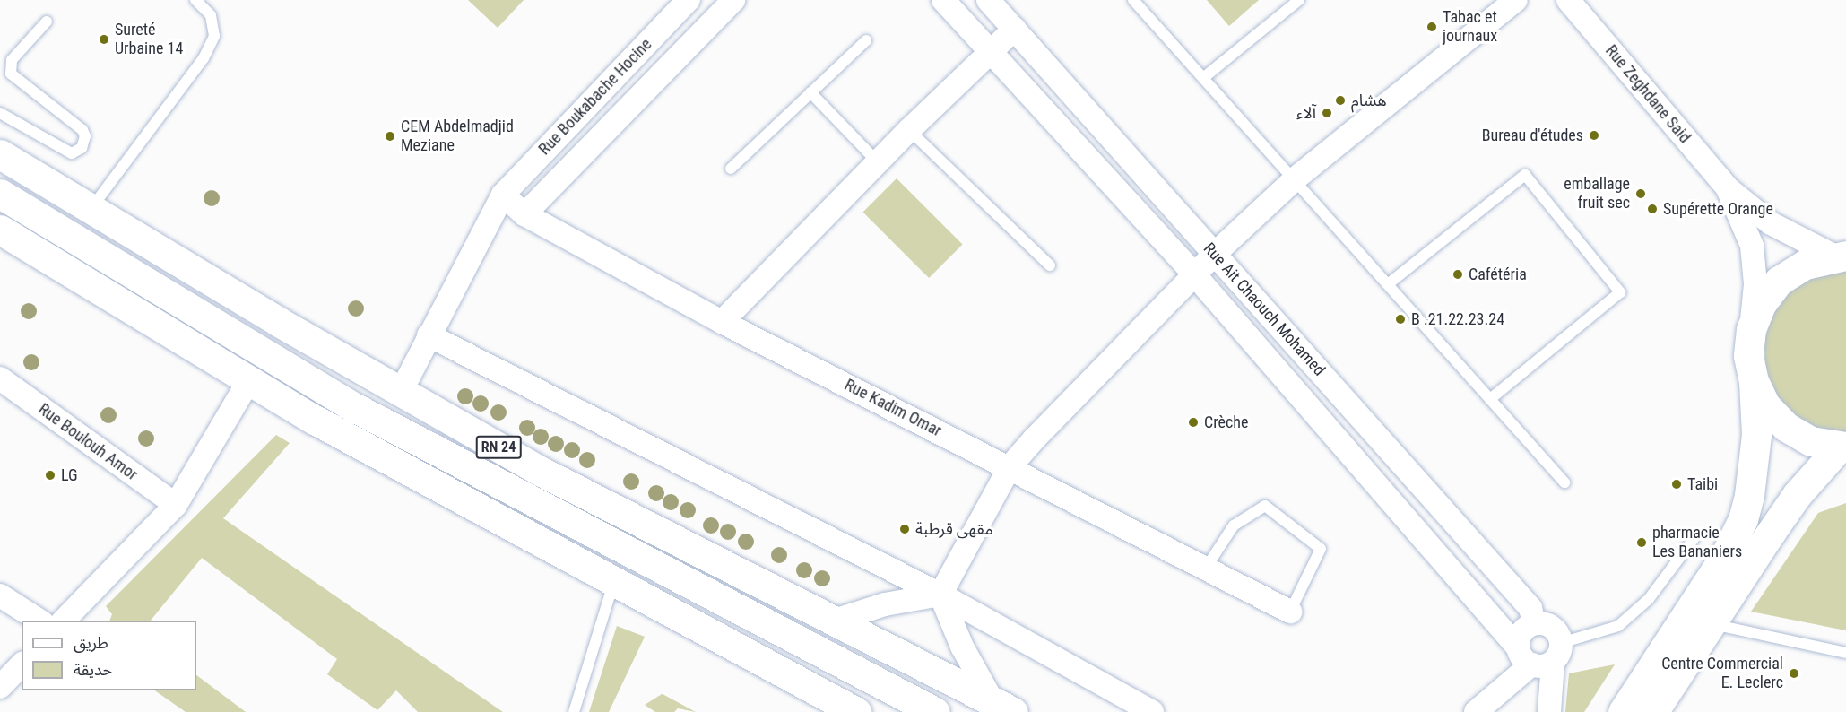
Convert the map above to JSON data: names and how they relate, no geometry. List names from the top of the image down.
{
  "streets": {
    "main road": ["RN 24"],
    "street": [
      "Rue Zeghdane Said",
      "Rue Boukabache Hocine",
      "Rue Ait Chaouch Mohamed",
      "Rue Kadim Omar",
      "Rue Boulouh Amor"
    ]
  },
  "crossings": [
    ["Rue Boukabache Hocine", "Rue Kadim Omar"],
    ["Rue Boukabache Hocine", "RN 24"]
  ],
  "places": [
    "Tabac et journaux",
    "Sureté Urbaine 14",
    "هشام",
    "آلاء",
    "Bureau d'études",
    "CEM Abdelmadjid Meziane",
    "emballage fruit sec",
    "Supérette Orange",
    "Cafétéria",
    "B .21.22.23.24",
    "Crèche",
    "LG",
    "Taibi",
    "مقهى قرطبة",
    "pharmacie Les Bananiers",
    "Centre Commercial E. Leclerc"
  ],
  "legend": ["طريق", "حديقة"]
}
